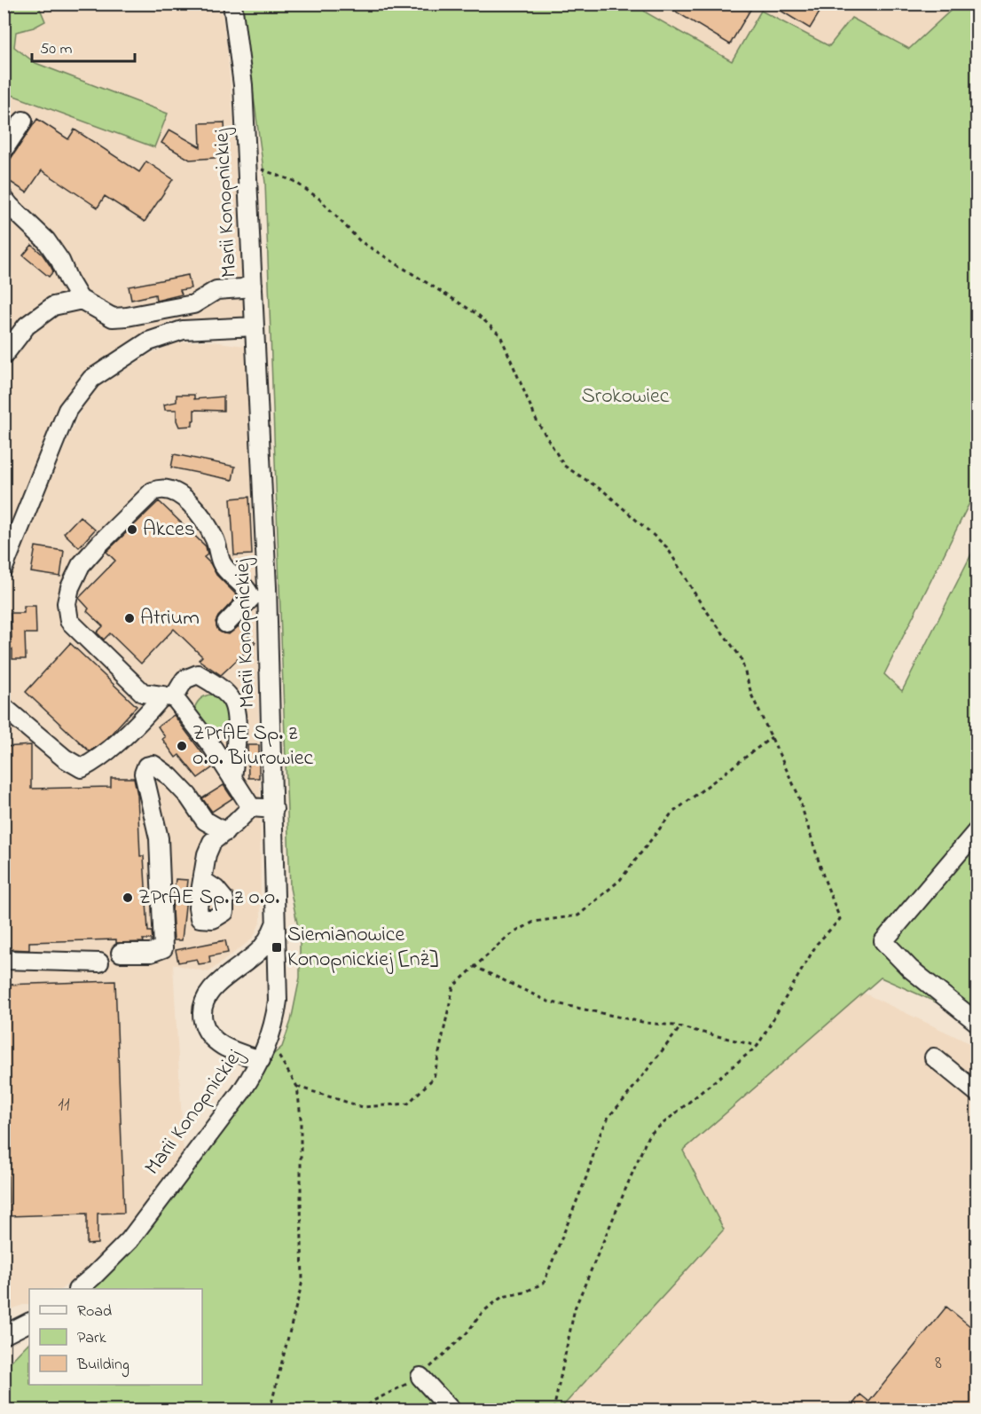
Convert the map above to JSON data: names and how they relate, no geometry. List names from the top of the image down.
{
  "streets": {
    "street": ["Marii Konopnickiej"]
  },
  "parks": ["Srokowiec"],
  "places": {
    "other": [
      "Akces",
      "Atrium",
      "ZPrAE Sp. z o.o. Biurowiec",
      "ZPrAE Sp. z o.o."
    ],
    "transit": ["Siemianowice Konopnickiej [nż]"]
  },
  "house_numbers": ["11", "8"],
  "legend": ["Road", "Park", "Building"],
  "scale_bar": "50 m"
}
